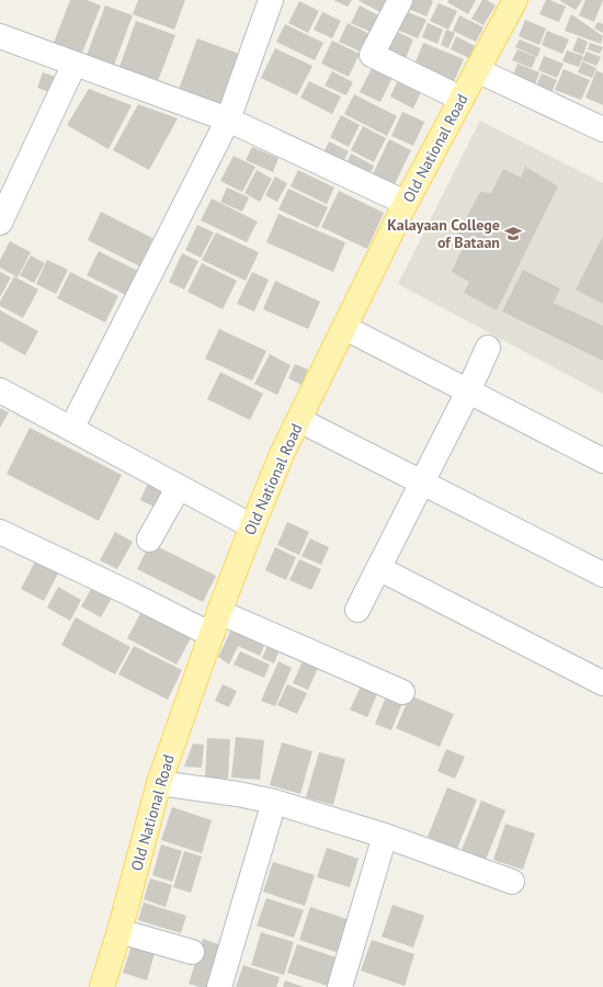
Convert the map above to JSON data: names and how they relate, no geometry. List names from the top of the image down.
{
  "streets": {
    "main road": ["Old National Road"]
  },
  "places": {
    "school or university": ["Kalayaan College of Bataan"]
  }
}
